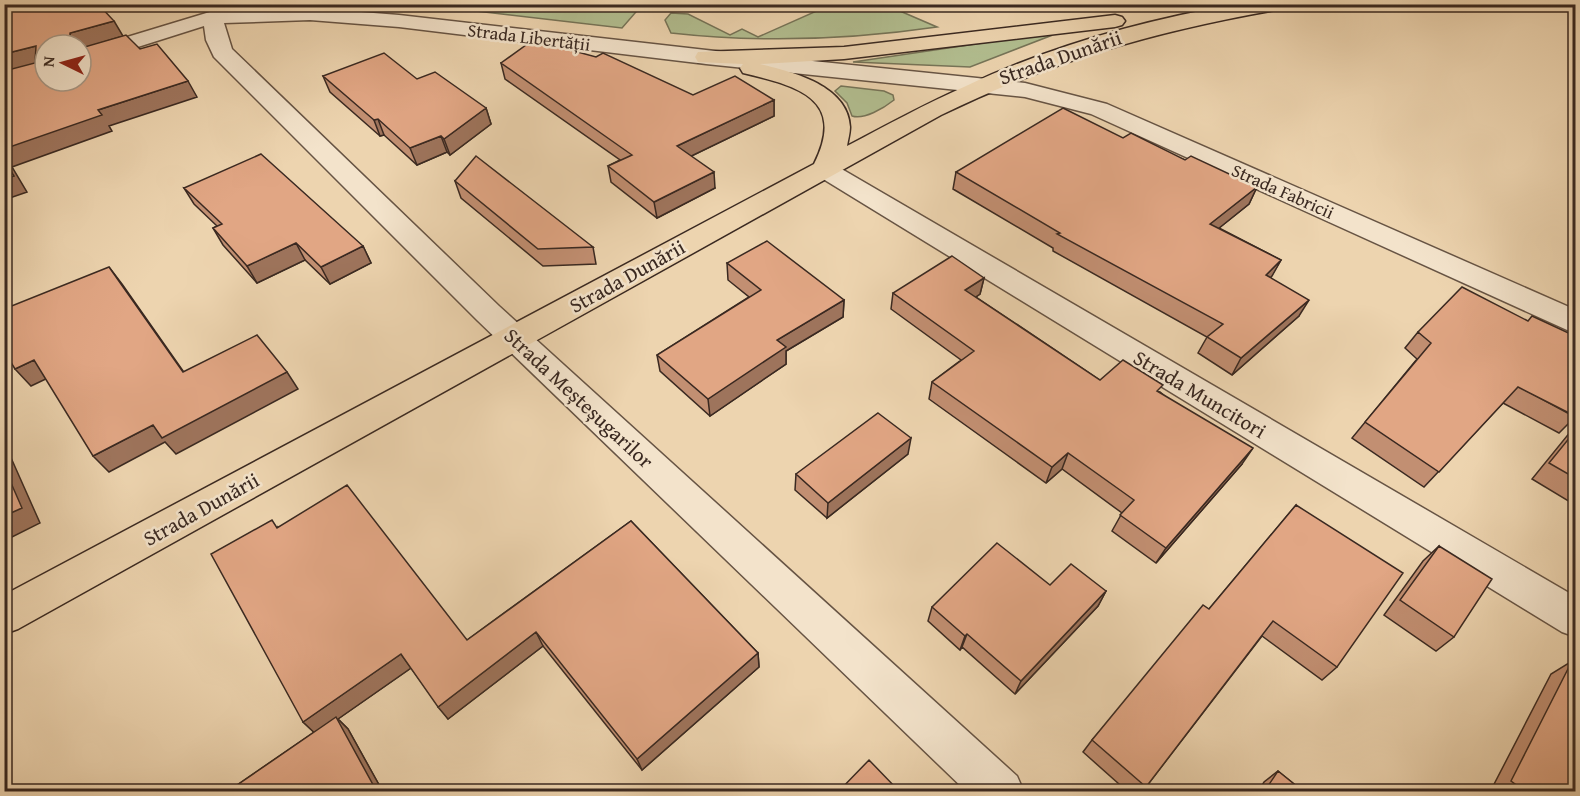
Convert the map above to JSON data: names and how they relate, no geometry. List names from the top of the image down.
{
  "streets": {
    "main road": ["Strada Dunării"],
    "street": [
      "Strada Libertății",
      "Strada Fabricii",
      "Strada Muncitori",
      "Strada Meșteșugarilor"
    ]
  },
  "crossings": [
    ["Strada Libertății", "Strada Dunării"],
    ["Strada Libertății", "Strada Fabricii"],
    ["Strada Libertății", "Strada Meșteșugarilor"],
    ["Strada Dunării", "Strada Fabricii"],
    ["Strada Dunării", "Strada Muncitori"],
    ["Strada Dunării", "Strada Meșteșugarilor"]
  ],
  "north": "left"
}
